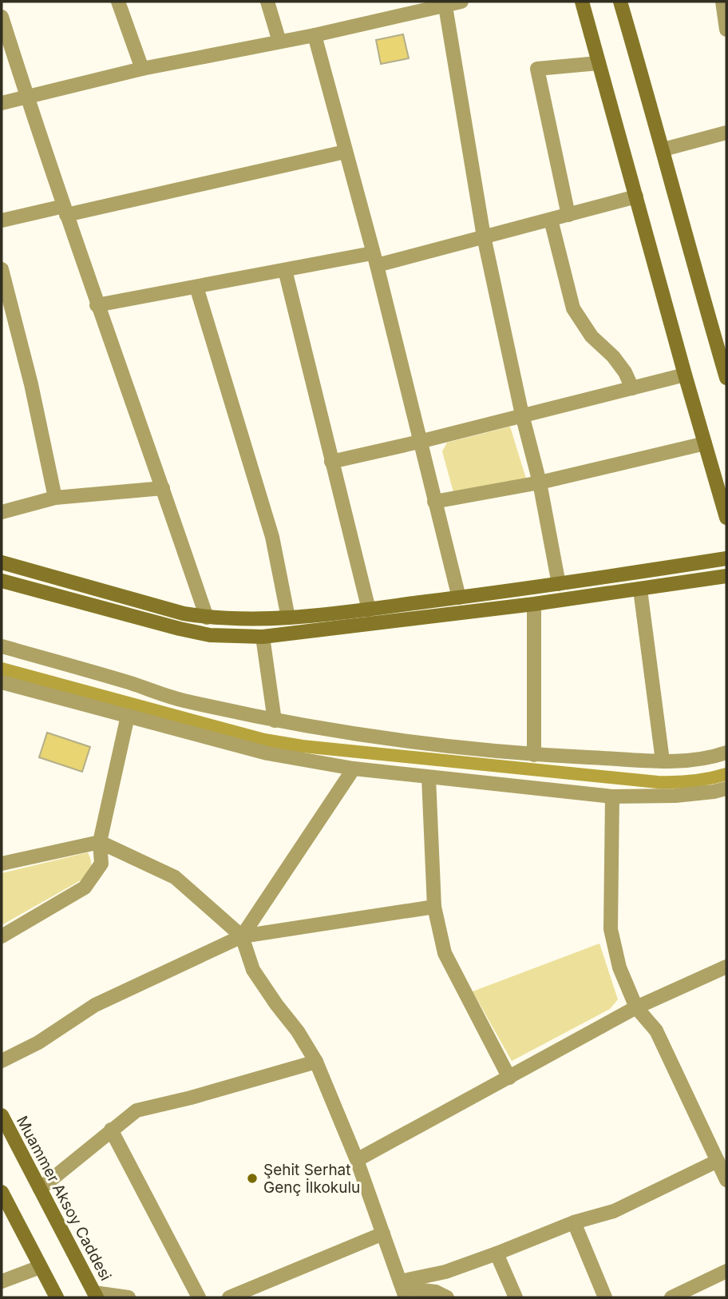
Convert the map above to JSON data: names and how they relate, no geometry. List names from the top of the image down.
{
  "streets": {
    "street": ["Muammer Aksoy Caddesi"]
  },
  "places": ["Şehit Serhat Genç İlkokulu"]
}
